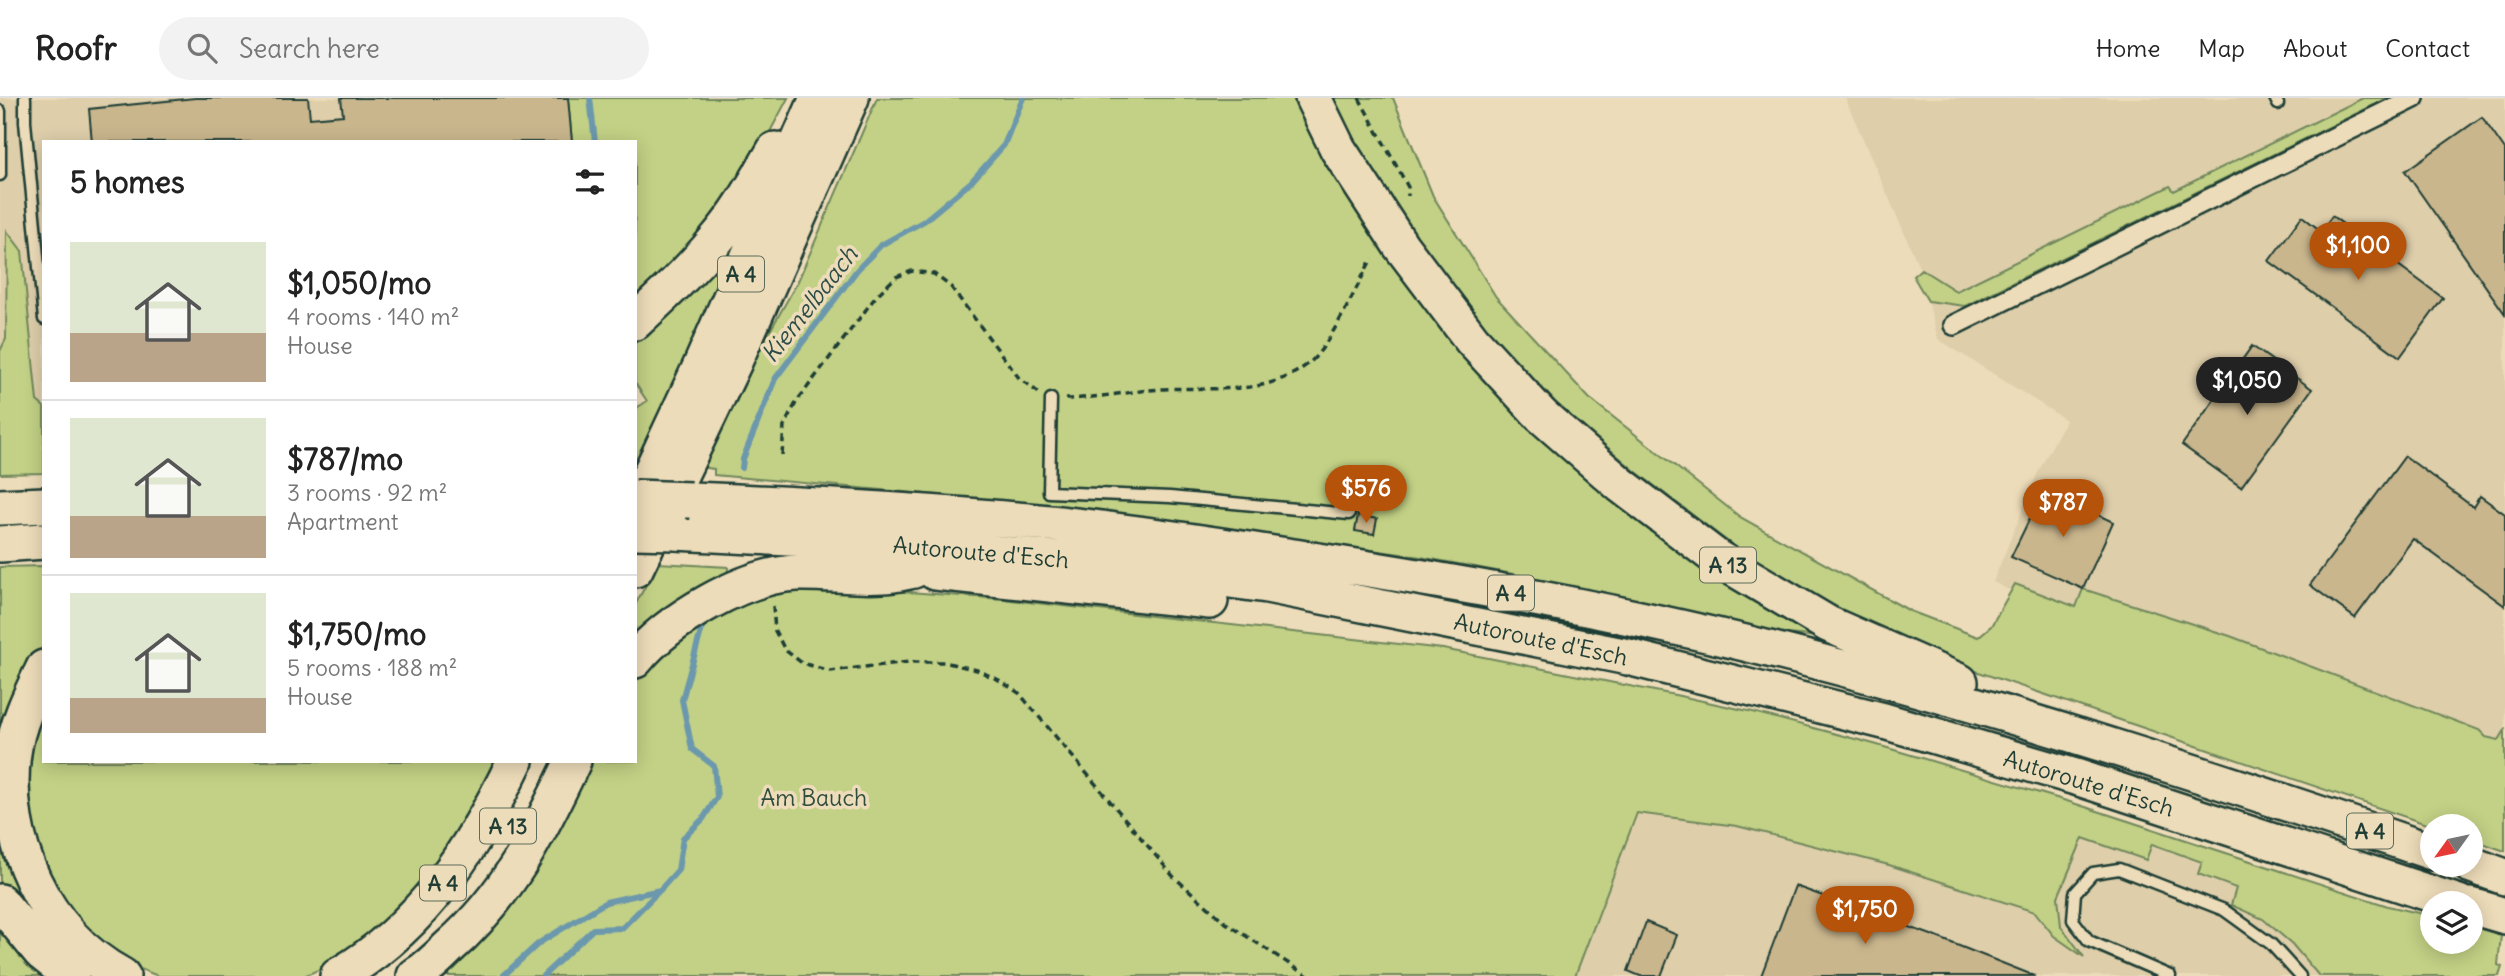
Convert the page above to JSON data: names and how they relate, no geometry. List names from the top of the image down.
{
  "streets": {
    "highway": ["A 4", "Autoroute d'Esch", "A 13"]
  },
  "crossings": [
    ["A 4", "Autoroute d'Esch"],
    ["Autoroute d'Esch", "A 13"]
  ],
  "water": ["Kiemelbaach"],
  "parks": ["Am Bauch"],
  "north": "bottom left",
  "page": {
    "header": "Roofr",
    "search": "Search here",
    "nav": [
      "Home",
      "Map",
      "About",
      "Contact"
    ],
    "heading": "5 homes",
    "price": [
      "$1,100",
      "$1,050",
      "$576",
      "$787",
      "$1,750"
    ],
    "list": [
      {
        "name": "$1,050/mo",
        "note": "4 rooms · 140 m² · House"
      },
      {
        "name": "$787/mo",
        "note": "3 rooms · 92 m² · Apartment"
      },
      {
        "name": "$1,750/mo",
        "note": "5 rooms · 188 m² · House"
      }
    ]
  }
}
